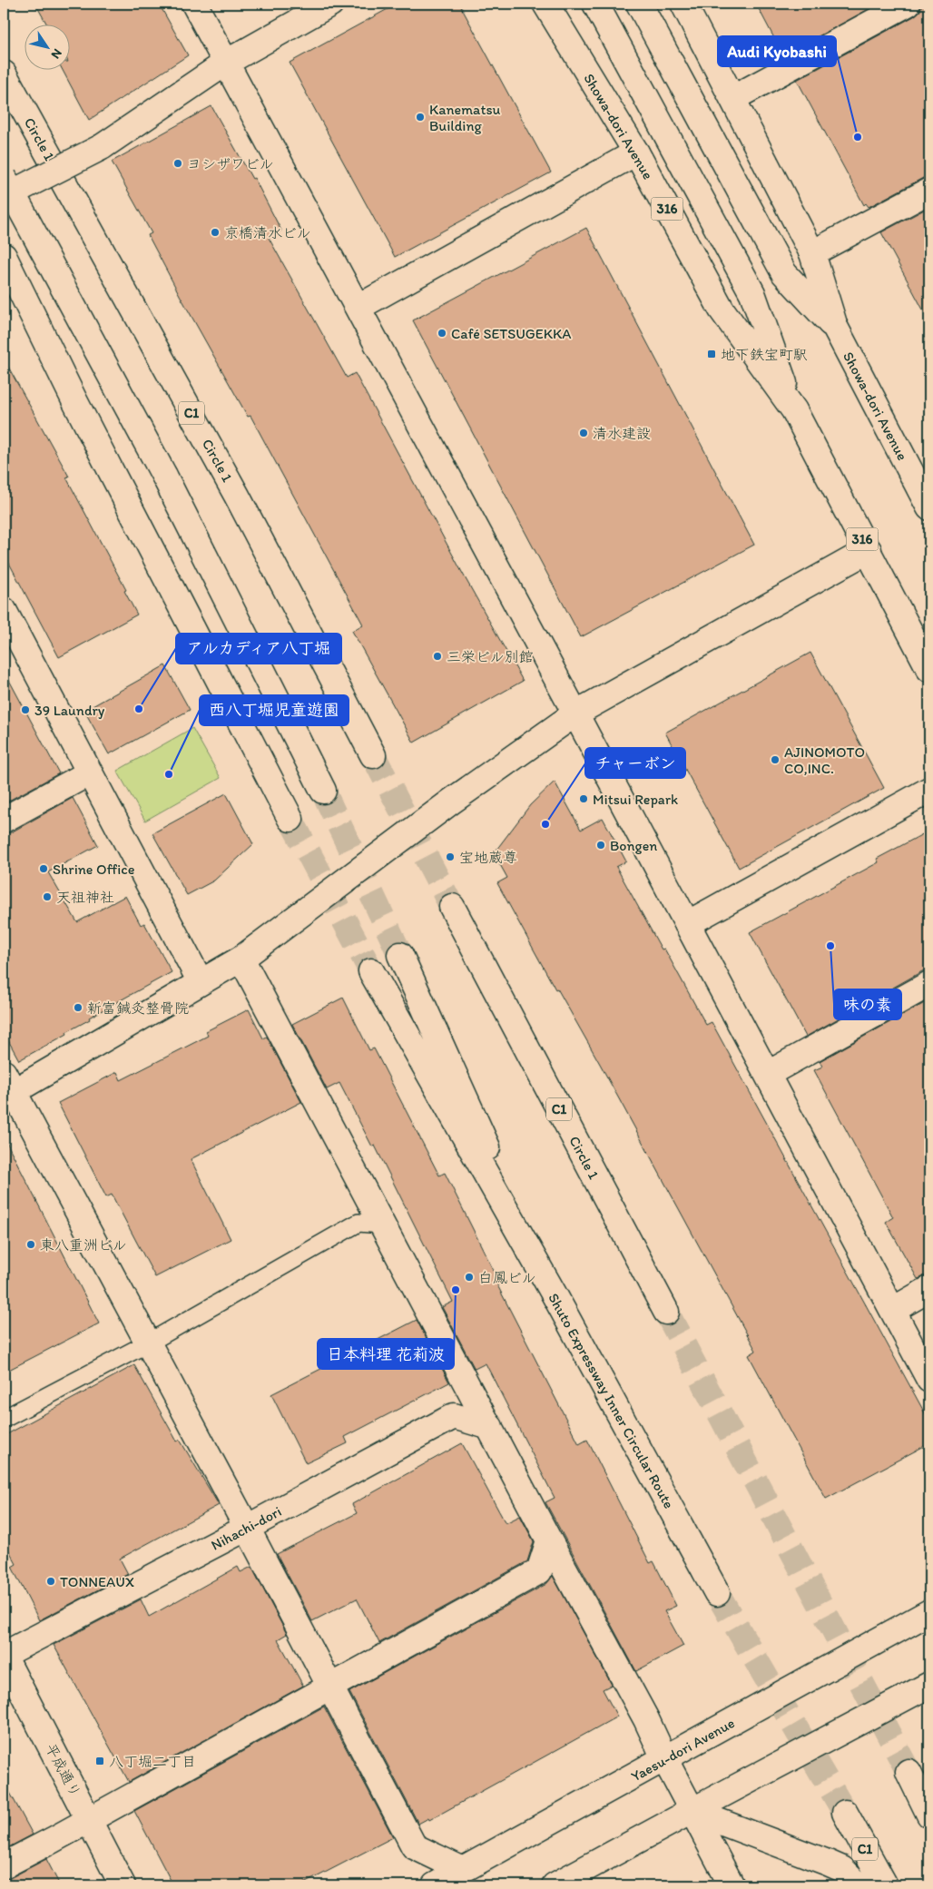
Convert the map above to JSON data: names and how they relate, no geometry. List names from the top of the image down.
{
  "streets": {
    "main road": [
      "Showa-dori Avenue",
      "Circle 1",
      "316",
      "C1",
      "Shuto Expressway Inner Circular Route",
      "Nihachi-dori",
      "Yaesu-dori Avenue",
      "平成通り"
    ]
  },
  "crossings": [
    ["Nihachi-dori", "平成通り"]
  ],
  "places": {
    "other": [
      "Kanematsu Building",
      "Audi Kyobashi",
      "ヨシザワビル",
      "京橋清水ビル",
      "Café SETSUGEKKA",
      "清水建設",
      "三栄ビル別館",
      "アルカディア八丁堀",
      "39 Laundry",
      "AJINOMOTO CO,INC.",
      "西八丁堀児童遊園",
      "Mitsui Repark",
      "チャーボン",
      "Bongen",
      "宝地蔵尊",
      "Shrine Office",
      "天祖神社",
      "味の素",
      "新富鍼灸整骨院",
      "東八重洲ビル",
      "白鳳ビル",
      "日本料理 花莉波",
      "TONNEAUX"
    ],
    "transit": ["地下鉄宝町駅", "八丁堀二丁目"]
  },
  "north": "bottom right"
}
